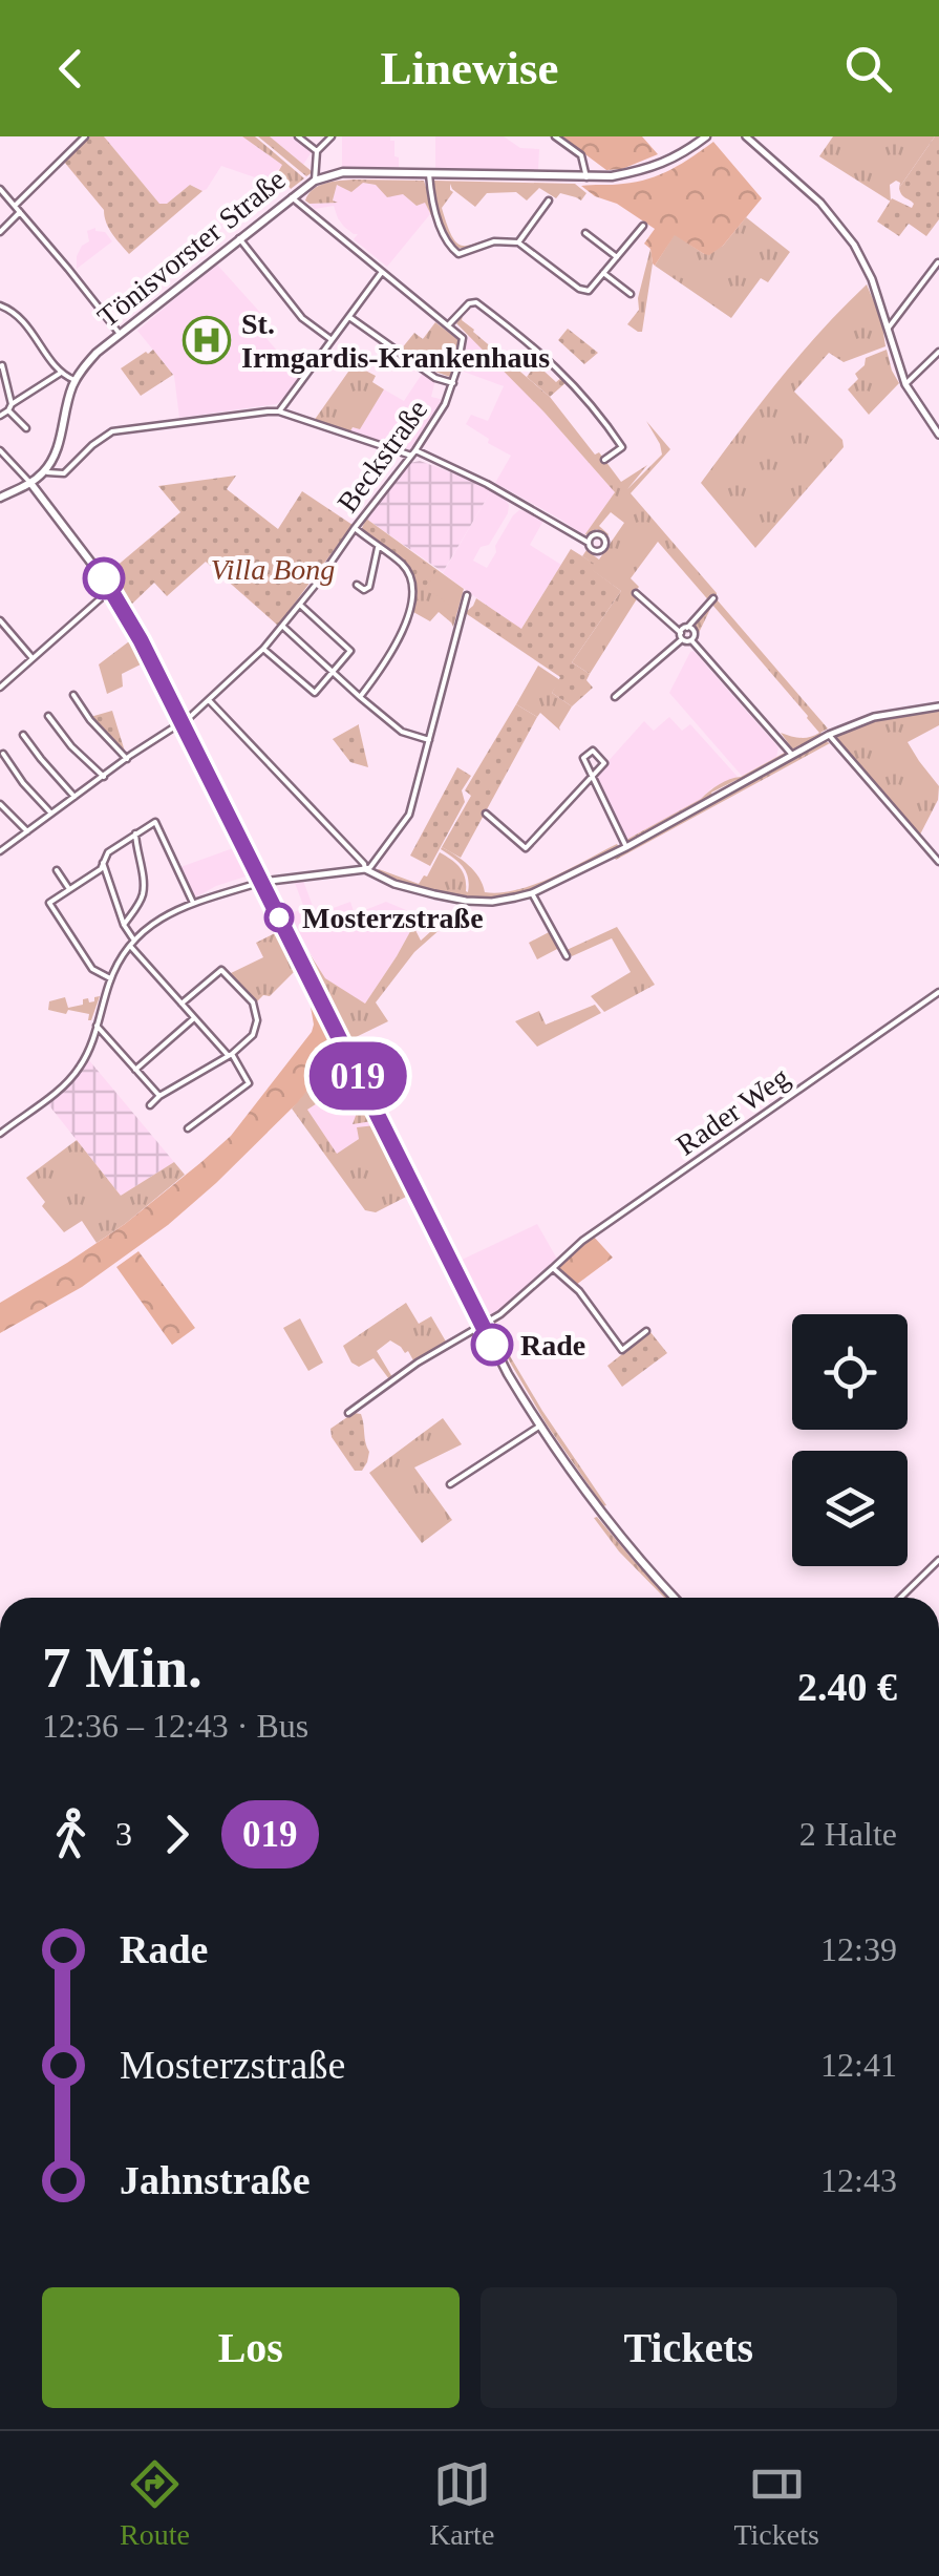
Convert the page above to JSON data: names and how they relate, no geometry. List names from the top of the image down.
{
  "streets": {
    "main road": ["Tönisvorster Straße"],
    "street": ["Beckstraße", "Rader Weg"]
  },
  "parks": ["Villa Bong"],
  "places": {
    "hospital": ["St. Irmgardis-Krankenhaus"],
    "other": ["Mosterzstraße", "Rade"]
  },
  "lines": ["bus line 019"],
  "page": {
    "header": "Linewise",
    "on_map": "019",
    "heading": ["7 Min.", "12:36 – 12:43 · Bus", "2.40 €"],
    "legs": ["3", "019", "2 Halte"],
    "list": [
      {
        "name": "Rade",
        "value": "12:39"
      },
      {
        "name": "Mosterzstraße",
        "value": "12:41"
      },
      {
        "name": "Jahnstraße",
        "value": "12:43"
      }
    ],
    "buttons": ["Los", "Tickets"],
    "tabs": ["Route", "Karte", "Tickets"]
  }
}
